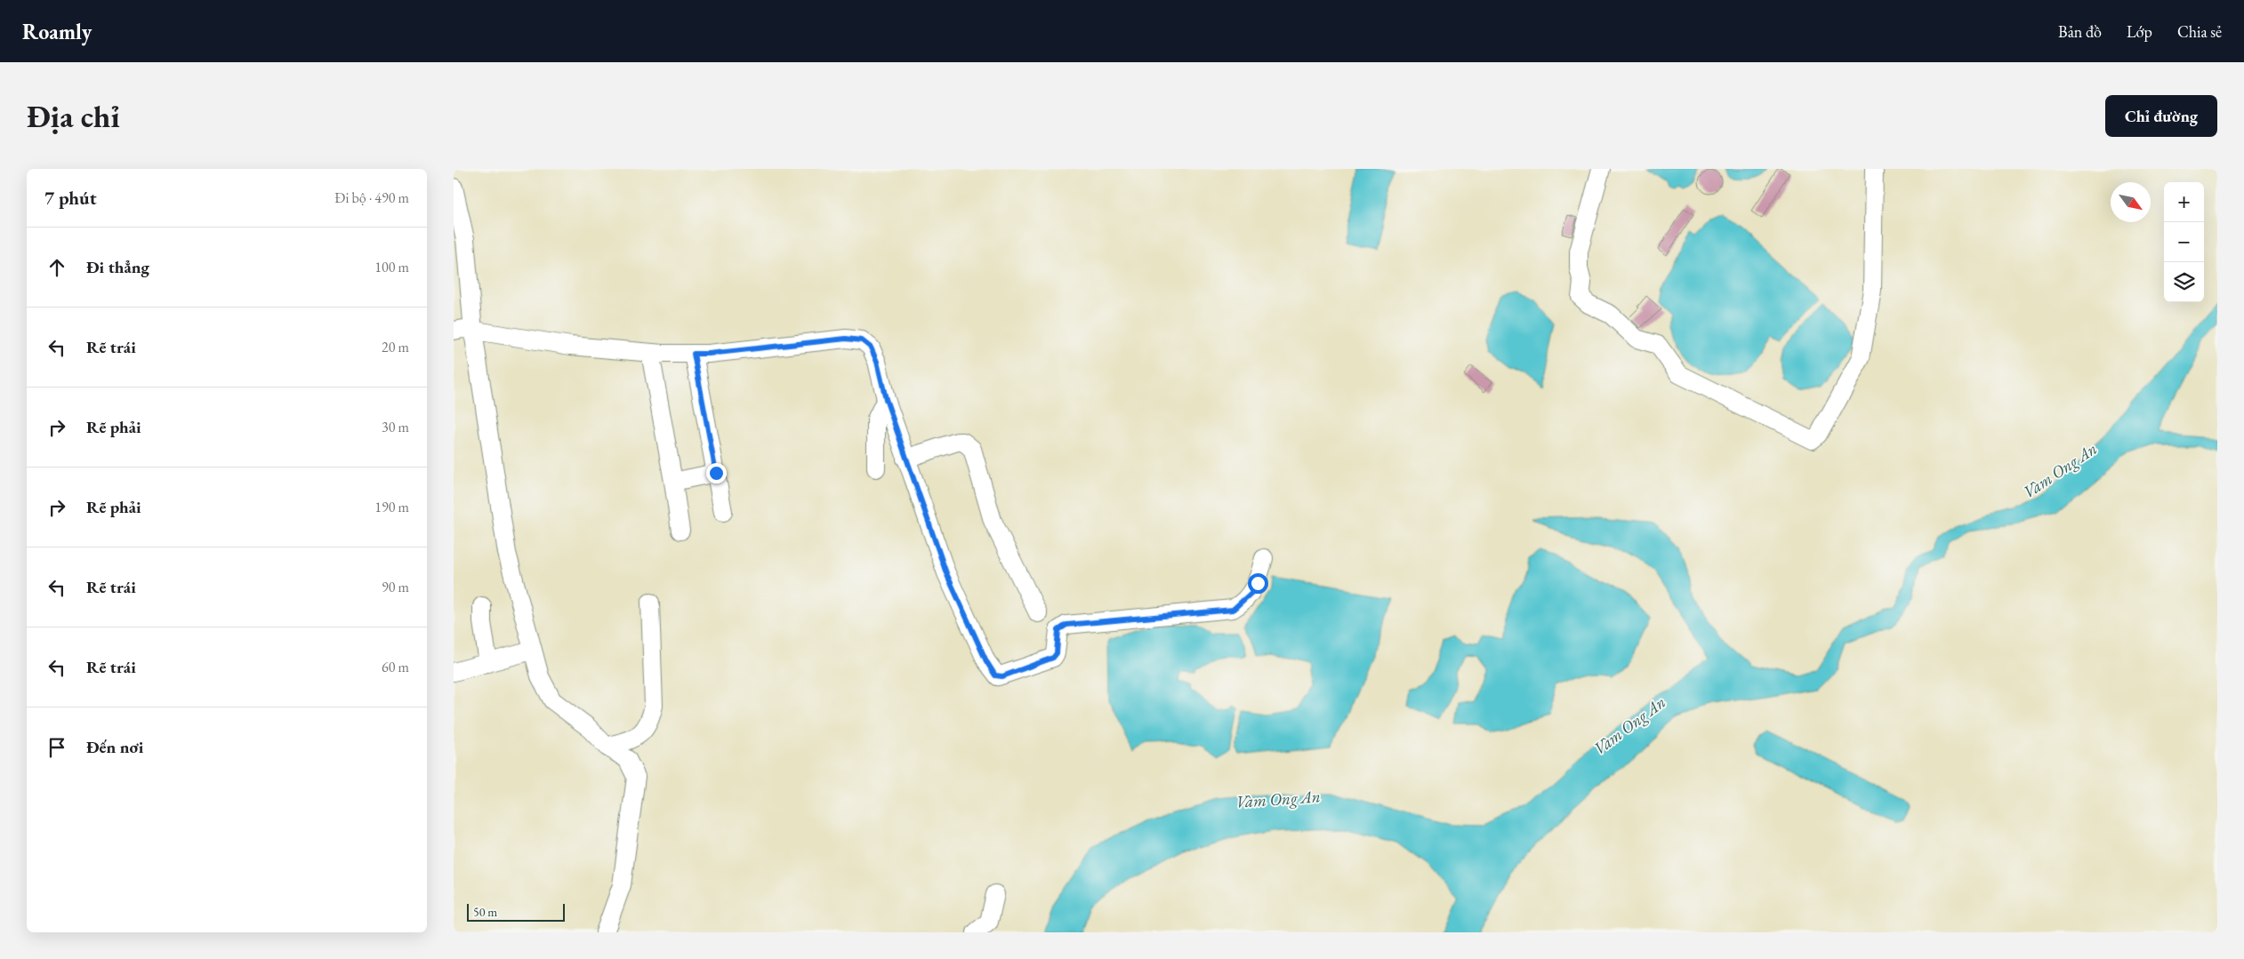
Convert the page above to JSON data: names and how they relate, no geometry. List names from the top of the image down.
{
  "water": ["Vàm Ong An"],
  "scale_bar": "50 m",
  "north": "bottom right",
  "page": {
    "header": "Roamly",
    "nav": ["Bản đồ", "Lớp", "Chia sẻ"],
    "buttons": "Chỉ đường",
    "title": "Địa chỉ",
    "heading": ["7 phút", "Đi bộ · 490 m"],
    "map_buttons": ["+", "−"],
    "list": [
      ["Đi thẳng", "100 m"],
      ["Rẽ trái", "20 m"],
      ["Rẽ phải", "30 m"],
      ["Rẽ phải", "190 m"],
      ["Rẽ trái", "90 m"],
      ["Rẽ trái", "60 m"],
      "Đến nơi"
    ],
    "scale": "50 m"
  }
}
